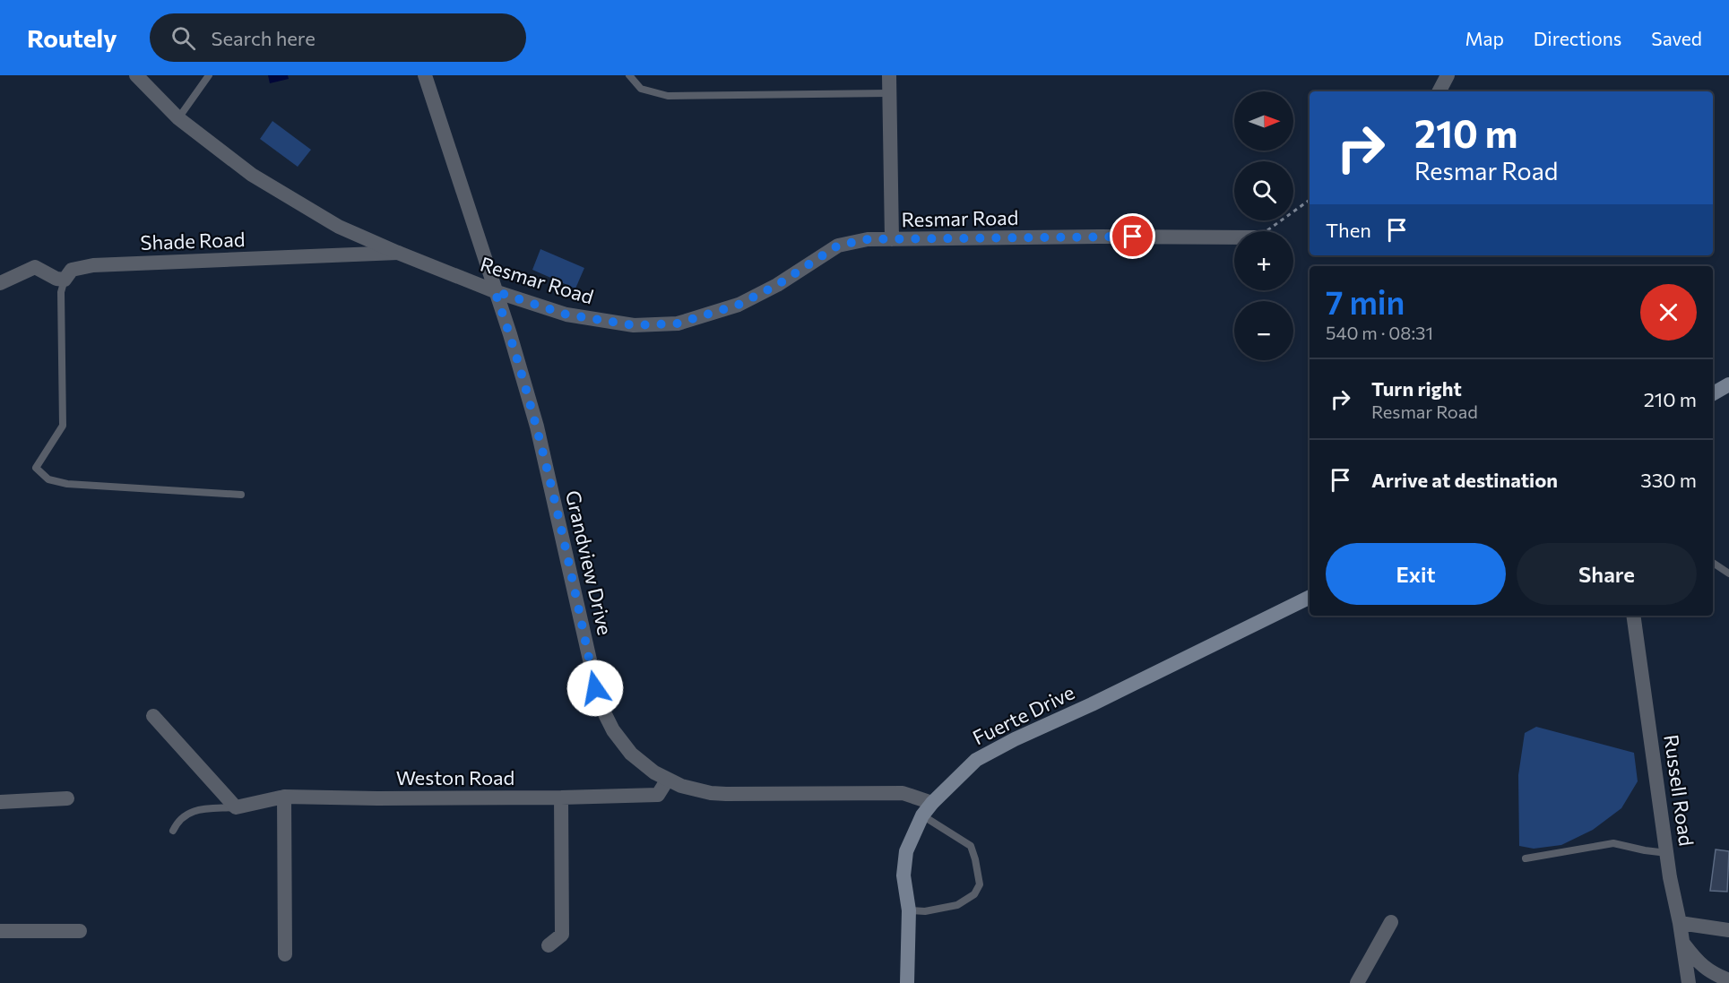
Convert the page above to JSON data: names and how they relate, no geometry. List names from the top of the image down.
{
  "streets": {
    "main road": ["Fuerte Drive"],
    "street": [
      "Resmar Road",
      "Shade Road",
      "Grandview Drive",
      "Weston Road",
      "Russell Road"
    ]
  },
  "crossings": [
    ["Resmar Road", "Shade Road"],
    ["Resmar Road", "Grandview Drive"],
    ["Grandview Drive", "Fuerte Drive"],
    ["Grandview Drive", "Weston Road"]
  ],
  "north": "right",
  "page": {
    "header": "Routely",
    "search": "Search here",
    "nav": ["Map", "Directions", "Saved"],
    "map_buttons": ["+", "−"],
    "turn": ["210 m", "Resmar Road"],
    "then": "Then",
    "heading": ["7 min", "540 m · 08:31"],
    "list": [
      {
        "name": "Turn right",
        "note": "Resmar Road",
        "value": "210 m"
      },
      {
        "name": "Arrive at destination",
        "value": "330 m"
      }
    ],
    "buttons": ["Exit", "Share"]
  }
}
